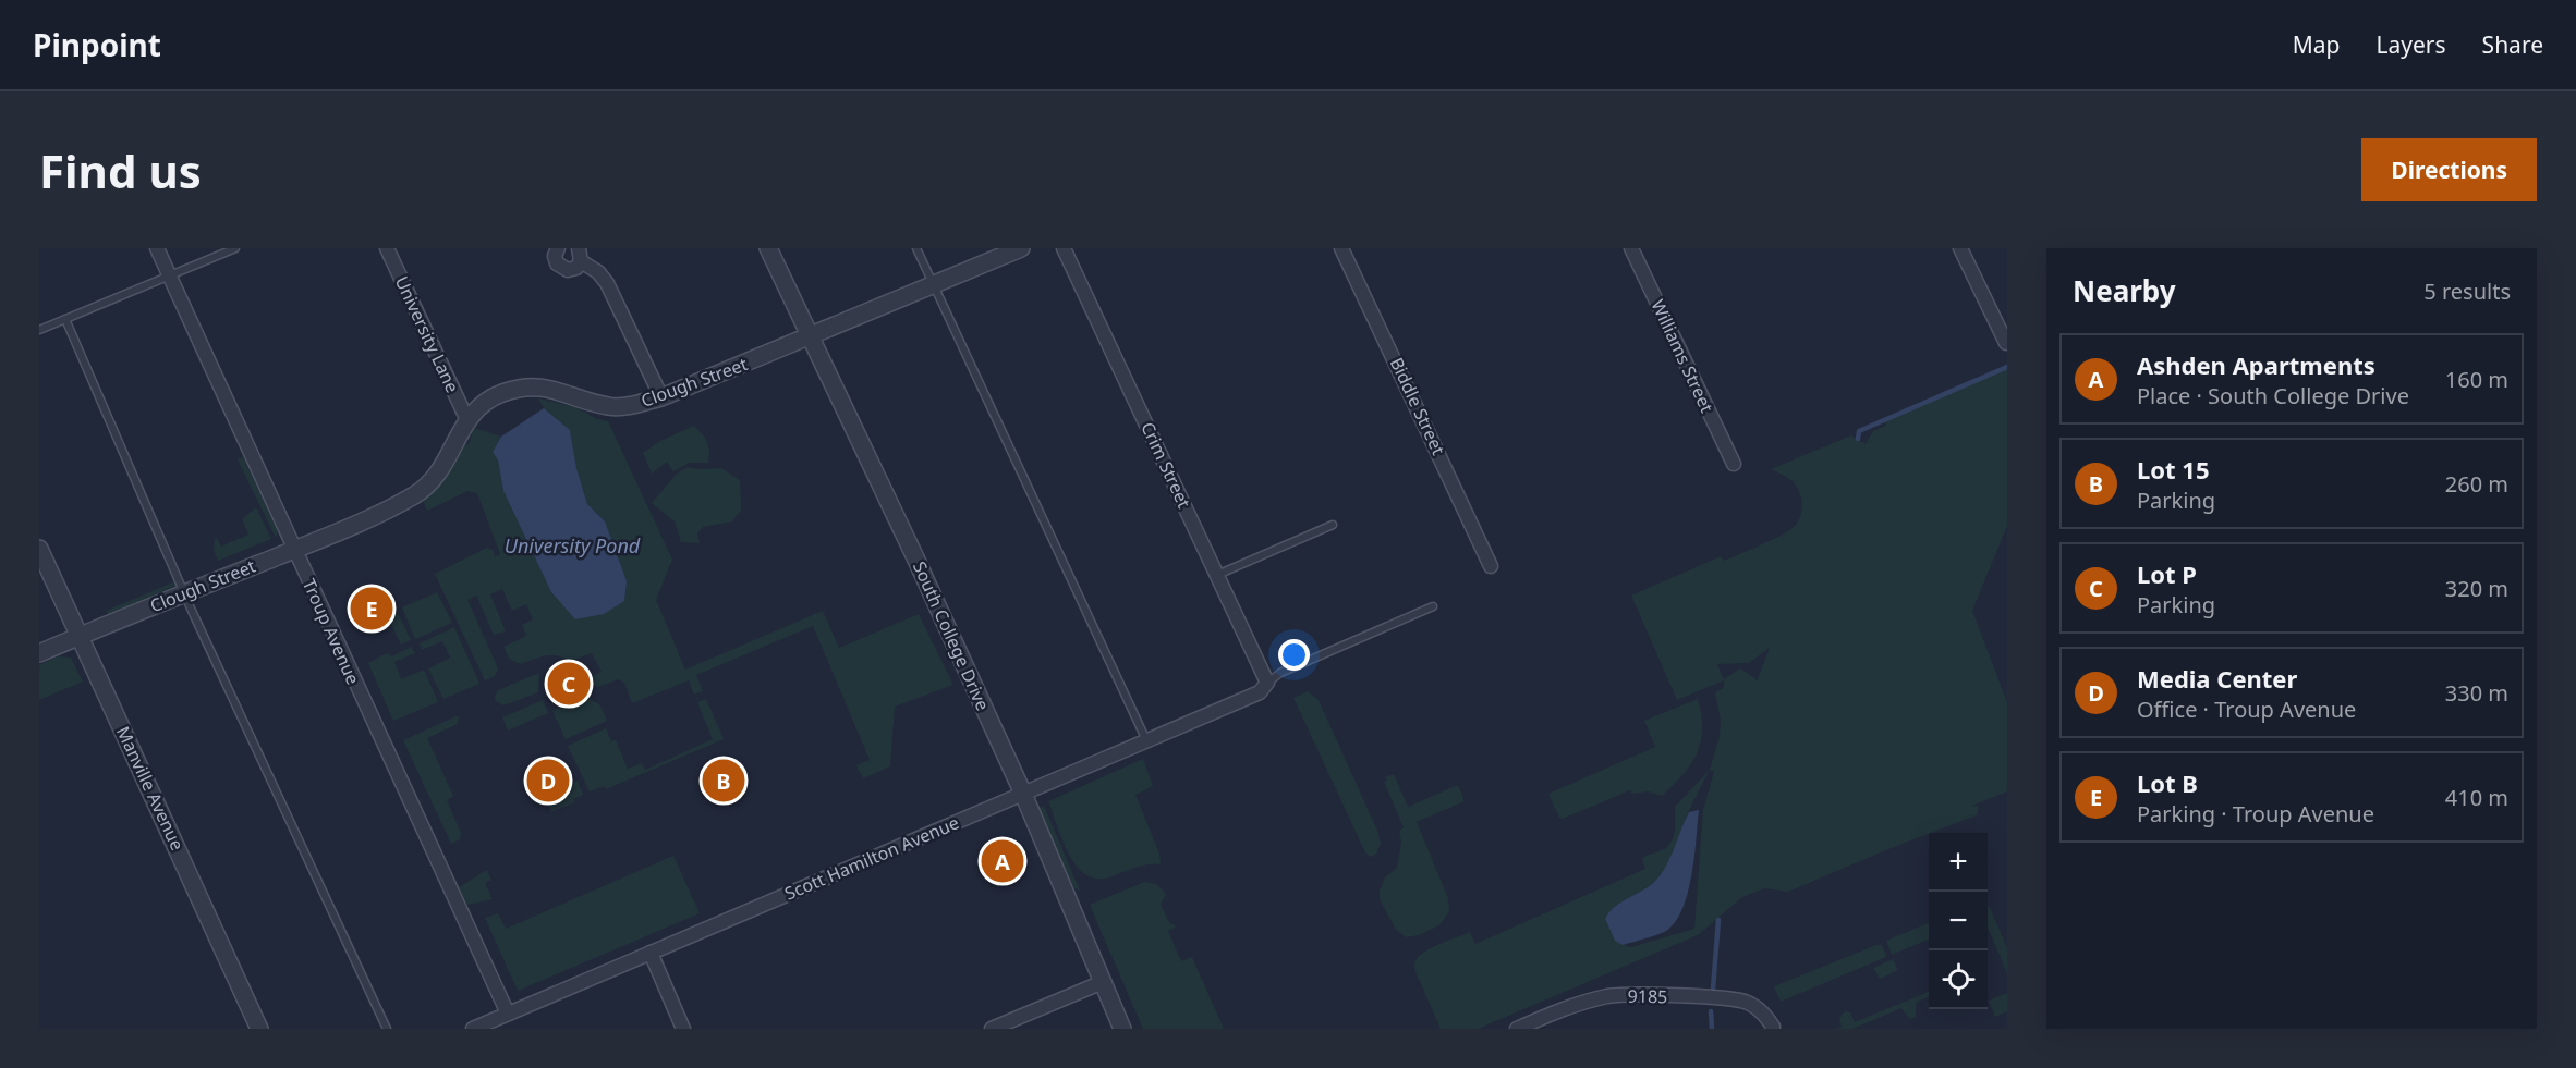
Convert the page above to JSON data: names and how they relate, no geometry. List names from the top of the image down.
{
  "streets": {
    "street": [
      "University Lane",
      "Williams Street",
      "Clough Street",
      "Biddle Street",
      "Crim Street",
      "Troup Avenue",
      "South College Drive",
      "Manville Avenue",
      "Scott Hamilton Avenue",
      "9185"
    ]
  },
  "crossings": [
    ["University Lane", "Clough Street"],
    ["Clough Street", "Troup Avenue"],
    ["Clough Street", "South College Drive"],
    ["Clough Street", "Manville Avenue"],
    ["Crim Street", "Scott Hamilton Avenue"],
    ["Troup Avenue", "Scott Hamilton Avenue"],
    ["South College Drive", "Scott Hamilton Avenue"]
  ],
  "water": ["University Pond"],
  "page": {
    "header": "Pinpoint",
    "nav": ["Map", "Layers", "Share"],
    "buttons": "Directions",
    "title": "Find us",
    "heading": ["Nearby", "5 results"],
    "list": [
      {
        "mark": "A",
        "name": "Ashden Apartments",
        "note": "Place · South College Drive",
        "value": "160 m"
      },
      {
        "mark": "B",
        "name": "Lot 15",
        "note": "Parking",
        "value": "260 m"
      },
      {
        "mark": "C",
        "name": "Lot P",
        "note": "Parking",
        "value": "320 m"
      },
      {
        "mark": "D",
        "name": "Media Center",
        "note": "Office · Troup Avenue",
        "value": "330 m"
      },
      {
        "mark": "E",
        "name": "Lot B",
        "note": "Parking · Troup Avenue",
        "value": "410 m"
      }
    ],
    "pins": [
      "E",
      "C",
      "B",
      "D",
      "A"
    ],
    "map_buttons": ["+", "−"]
  }
}
